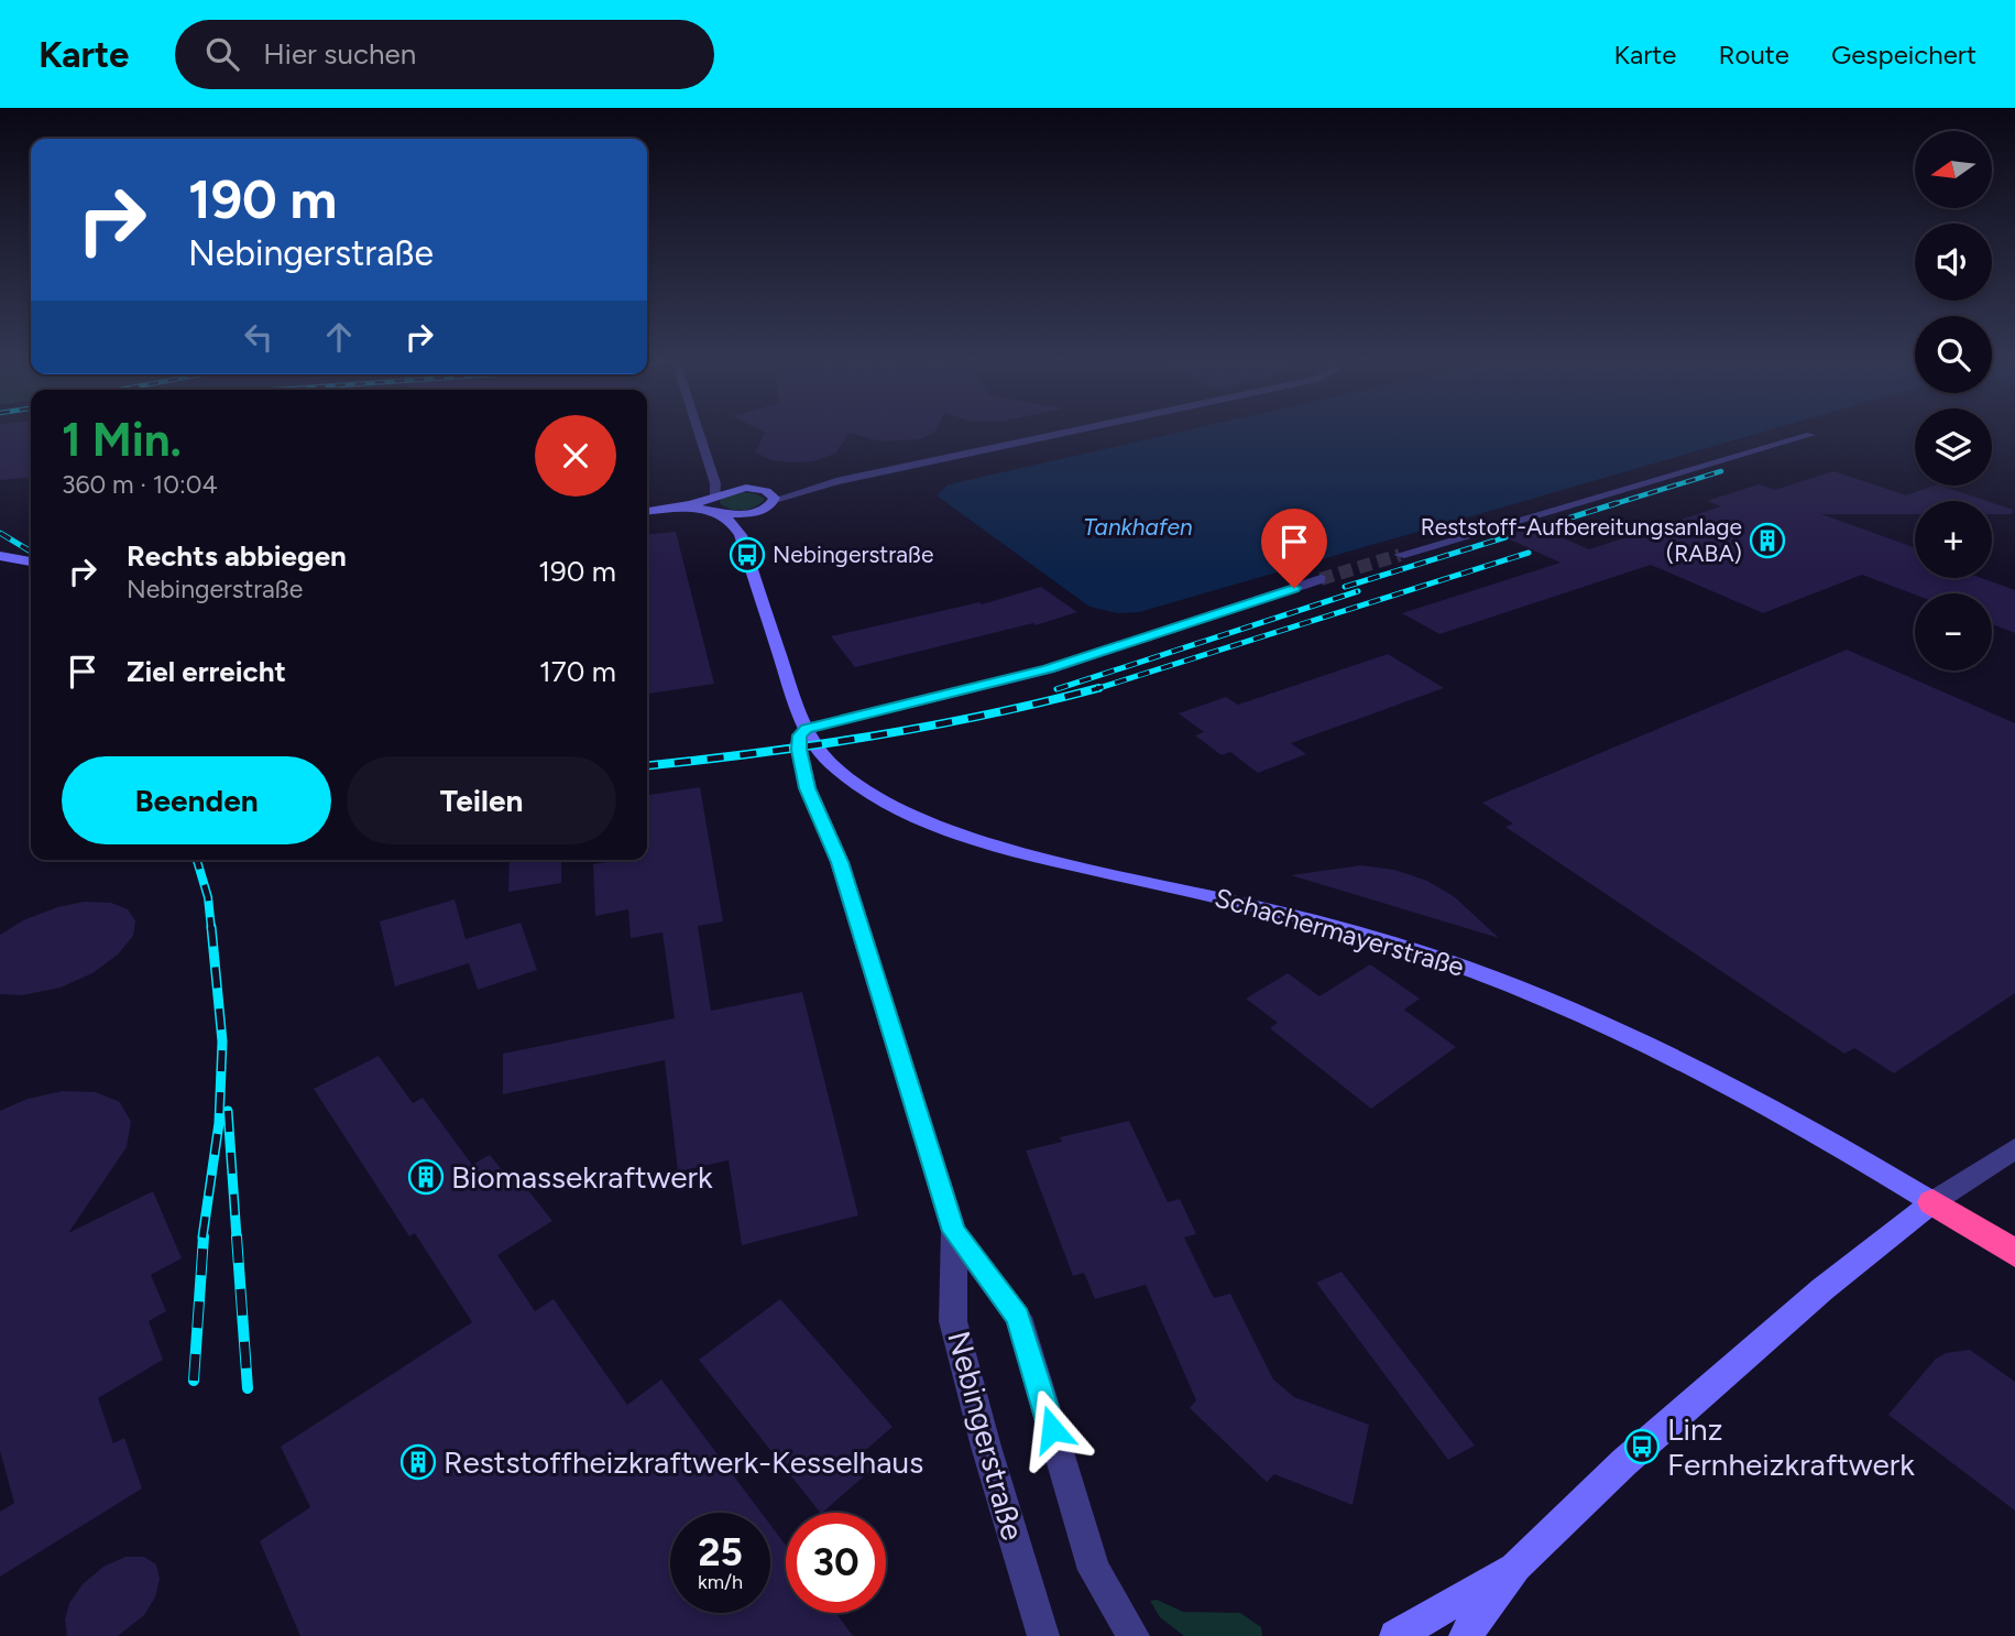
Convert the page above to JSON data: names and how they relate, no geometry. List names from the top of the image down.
{
  "streets": {
    "street": ["Schachermayerstraße", "Nebingerstraße"]
  },
  "crossings": [
    ["Schachermayerstraße", "Nebingerstraße"]
  ],
  "water": ["Tankhafen"],
  "places": {
    "building": ["Reststoff-Aufbereitungsanlage (RABA)", "Biomassekraftwerk", "Reststoffheizkraftwerk-Kesselhaus"],
    "bus stop": ["Nebingerstraße", "Linz Fernheizkraftwerk"]
  },
  "north": "left",
  "page": {
    "header": "Karte",
    "search": "Hier suchen",
    "nav": ["Karte", "Route", "Gespeichert"],
    "map_buttons": ["+", "−"],
    "turn": ["190 m", "Nebingerstraße"],
    "heading": ["1 Min.", "360 m · 10:04"],
    "list": [
      {
        "name": "Rechts abbiegen",
        "note": "Nebingerstraße",
        "value": "190 m"
      },
      {
        "name": "Ziel erreicht",
        "value": "170 m"
      }
    ],
    "buttons": ["Beenden", "Teilen"],
    "speed": "25 km/h",
    "limit": "30"
  }
}
